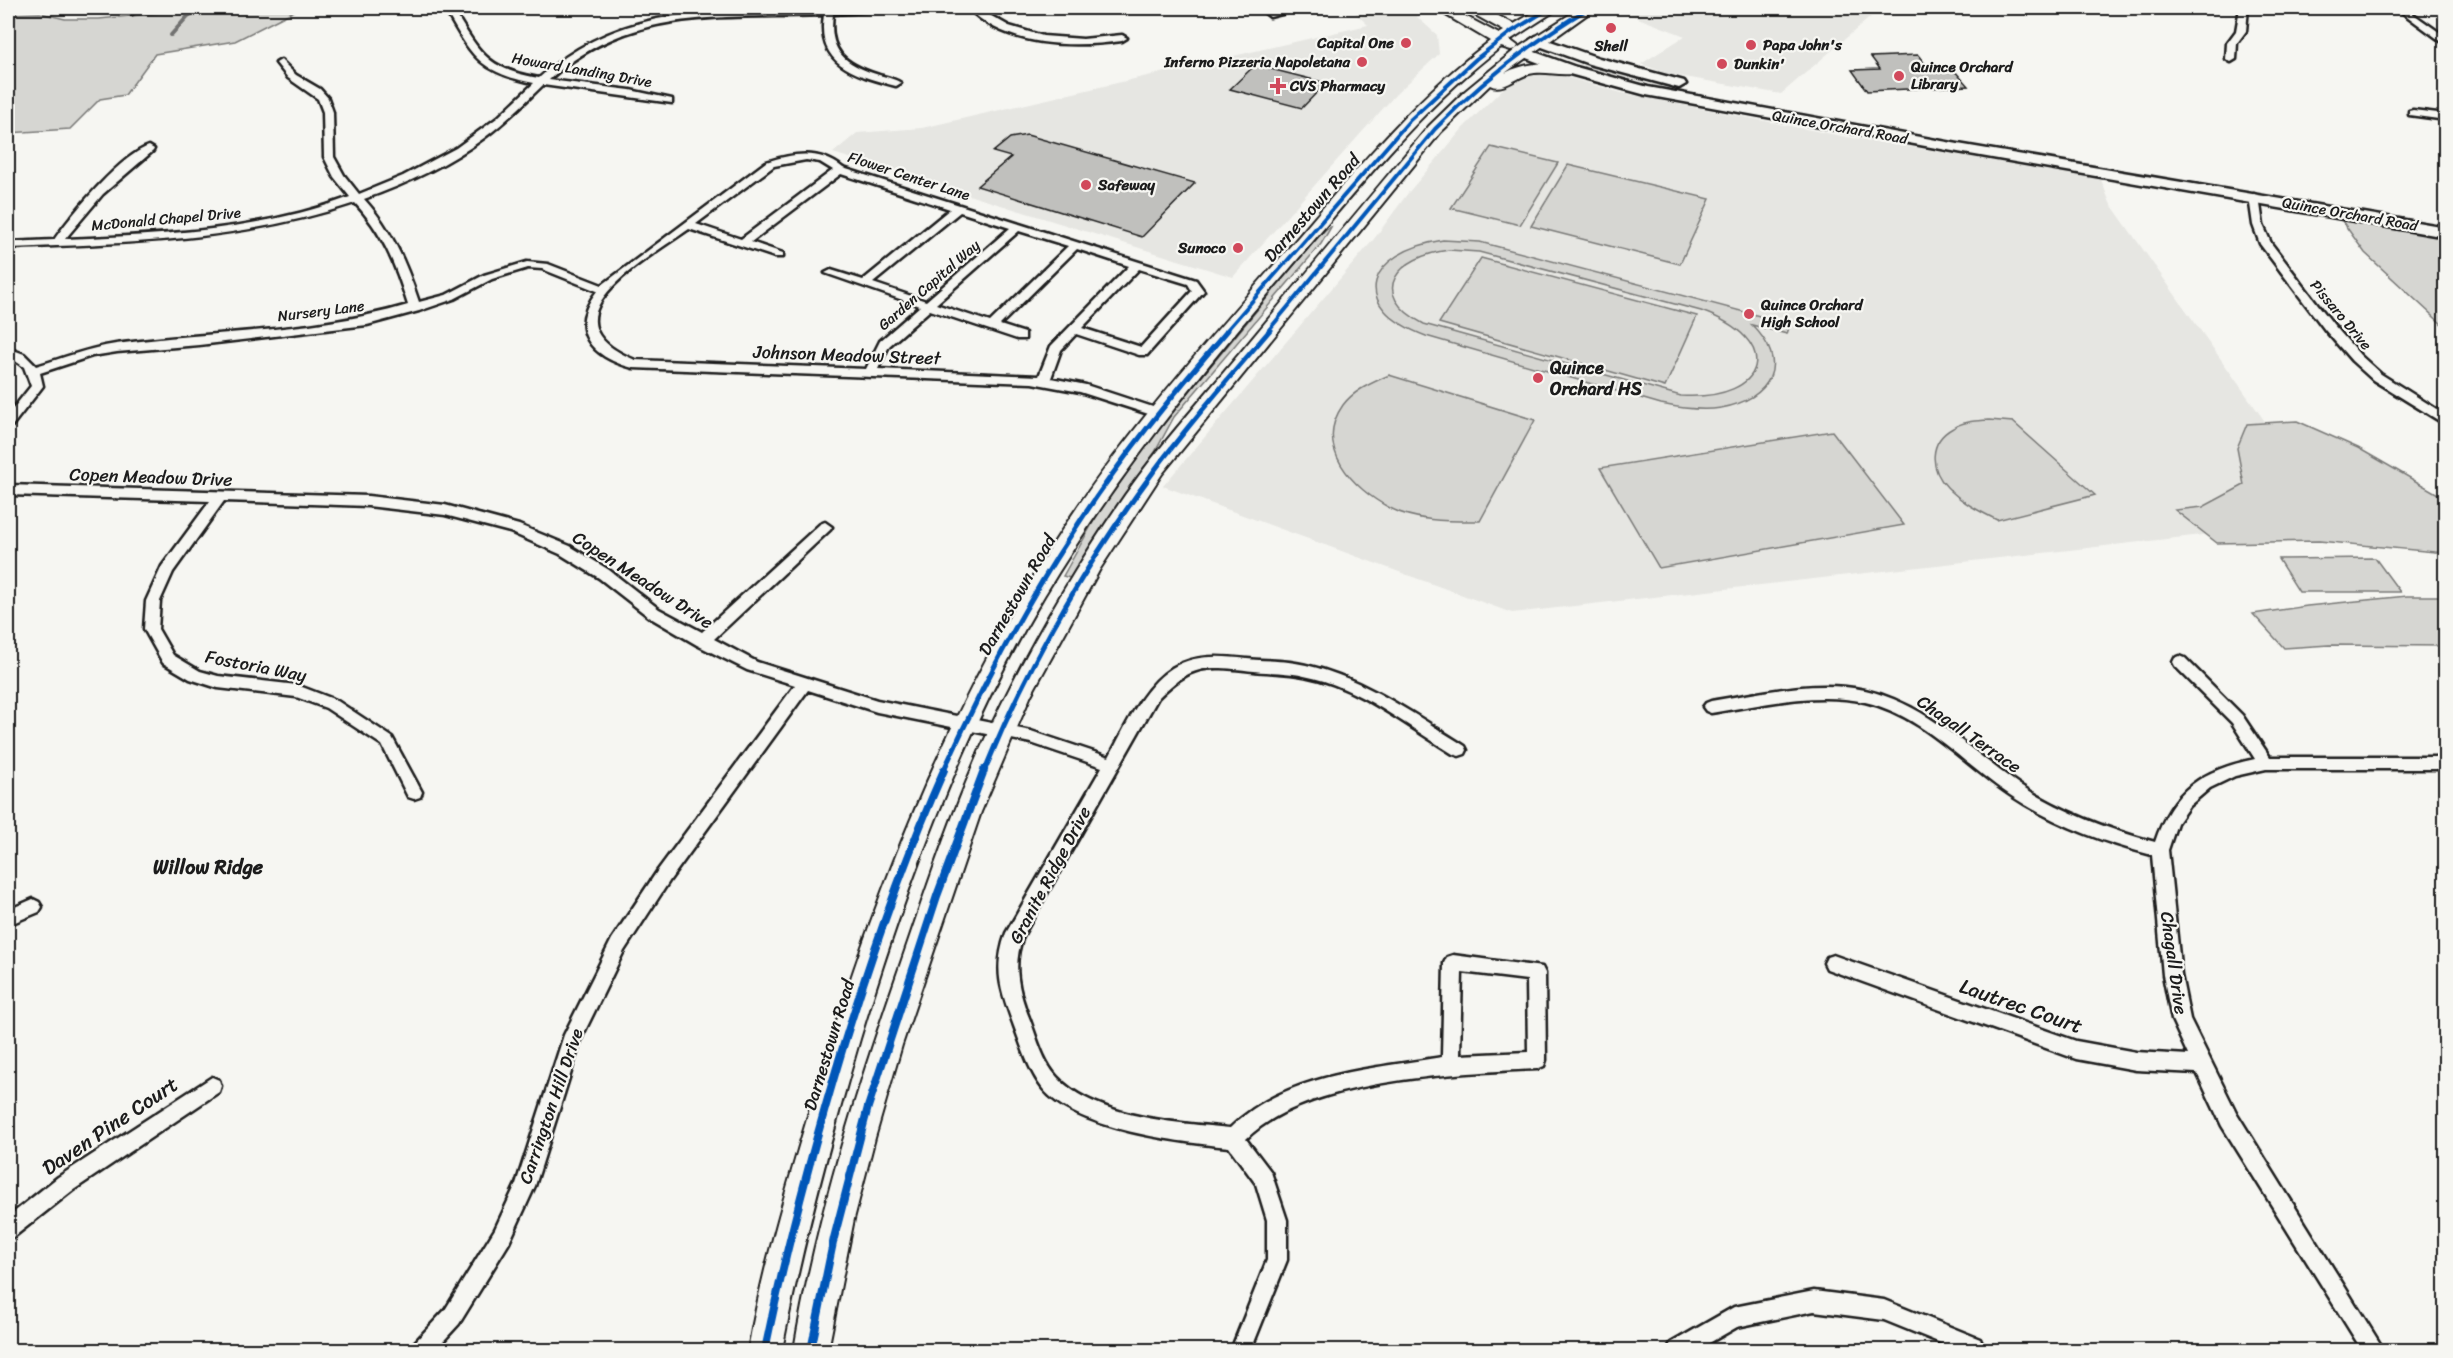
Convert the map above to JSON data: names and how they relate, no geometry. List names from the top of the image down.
{
  "streets": {
    "main road": ["Quince Orchard Road", "Darnestown Road"],
    "street": [
      "Howard Landing Drive",
      "Flower Center Lane",
      "McDonald Chapel Drive",
      "Garden Capital Way",
      "Nursery Lane",
      "Pissaro Drive",
      "Johnson Meadow Street",
      "Copen Meadow Drive",
      "Fostoria Way",
      "Chagall Terrace",
      "Granite Ridge Drive",
      "Chagall Drive",
      "Lautrec Court",
      "Carrington Hill Drive",
      "Daven Pine Court"
    ]
  },
  "crossings": [
    ["Howard Landing Drive", "McDonald Chapel Drive"],
    ["Quince Orchard Road", "Darnestown Road"],
    ["Quince Orchard Road", "Pissaro Drive"],
    ["Flower Center Lane", "Garden Capital Way"],
    ["Flower Center Lane", "Nursery Lane"],
    ["Flower Center Lane", "Johnson Meadow Street"],
    ["Darnestown Road", "Johnson Meadow Street"],
    ["Darnestown Road", "Copen Meadow Drive"],
    ["Garden Capital Way", "Johnson Meadow Street"],
    ["Nursery Lane", "Johnson Meadow Street"],
    ["Copen Meadow Drive", "Fostoria Way"],
    ["Copen Meadow Drive", "Granite Ridge Drive"],
    ["Copen Meadow Drive", "Carrington Hill Drive"],
    ["Chagall Terrace", "Chagall Drive"],
    ["Chagall Drive", "Lautrec Court"]
  ],
  "districts": ["Willow Ridge"],
  "places": {
    "other": [
      "Shell",
      "Capital One",
      "Papa John's",
      "Inferno Pizzeria Napoletana",
      "Dunkin'",
      "Quince Orchard Library",
      "Safeway",
      "Sunoco",
      "Quince Orchard High School",
      "Quince Orchard HS"
    ],
    "health": ["CVS Pharmacy"]
  }
}
